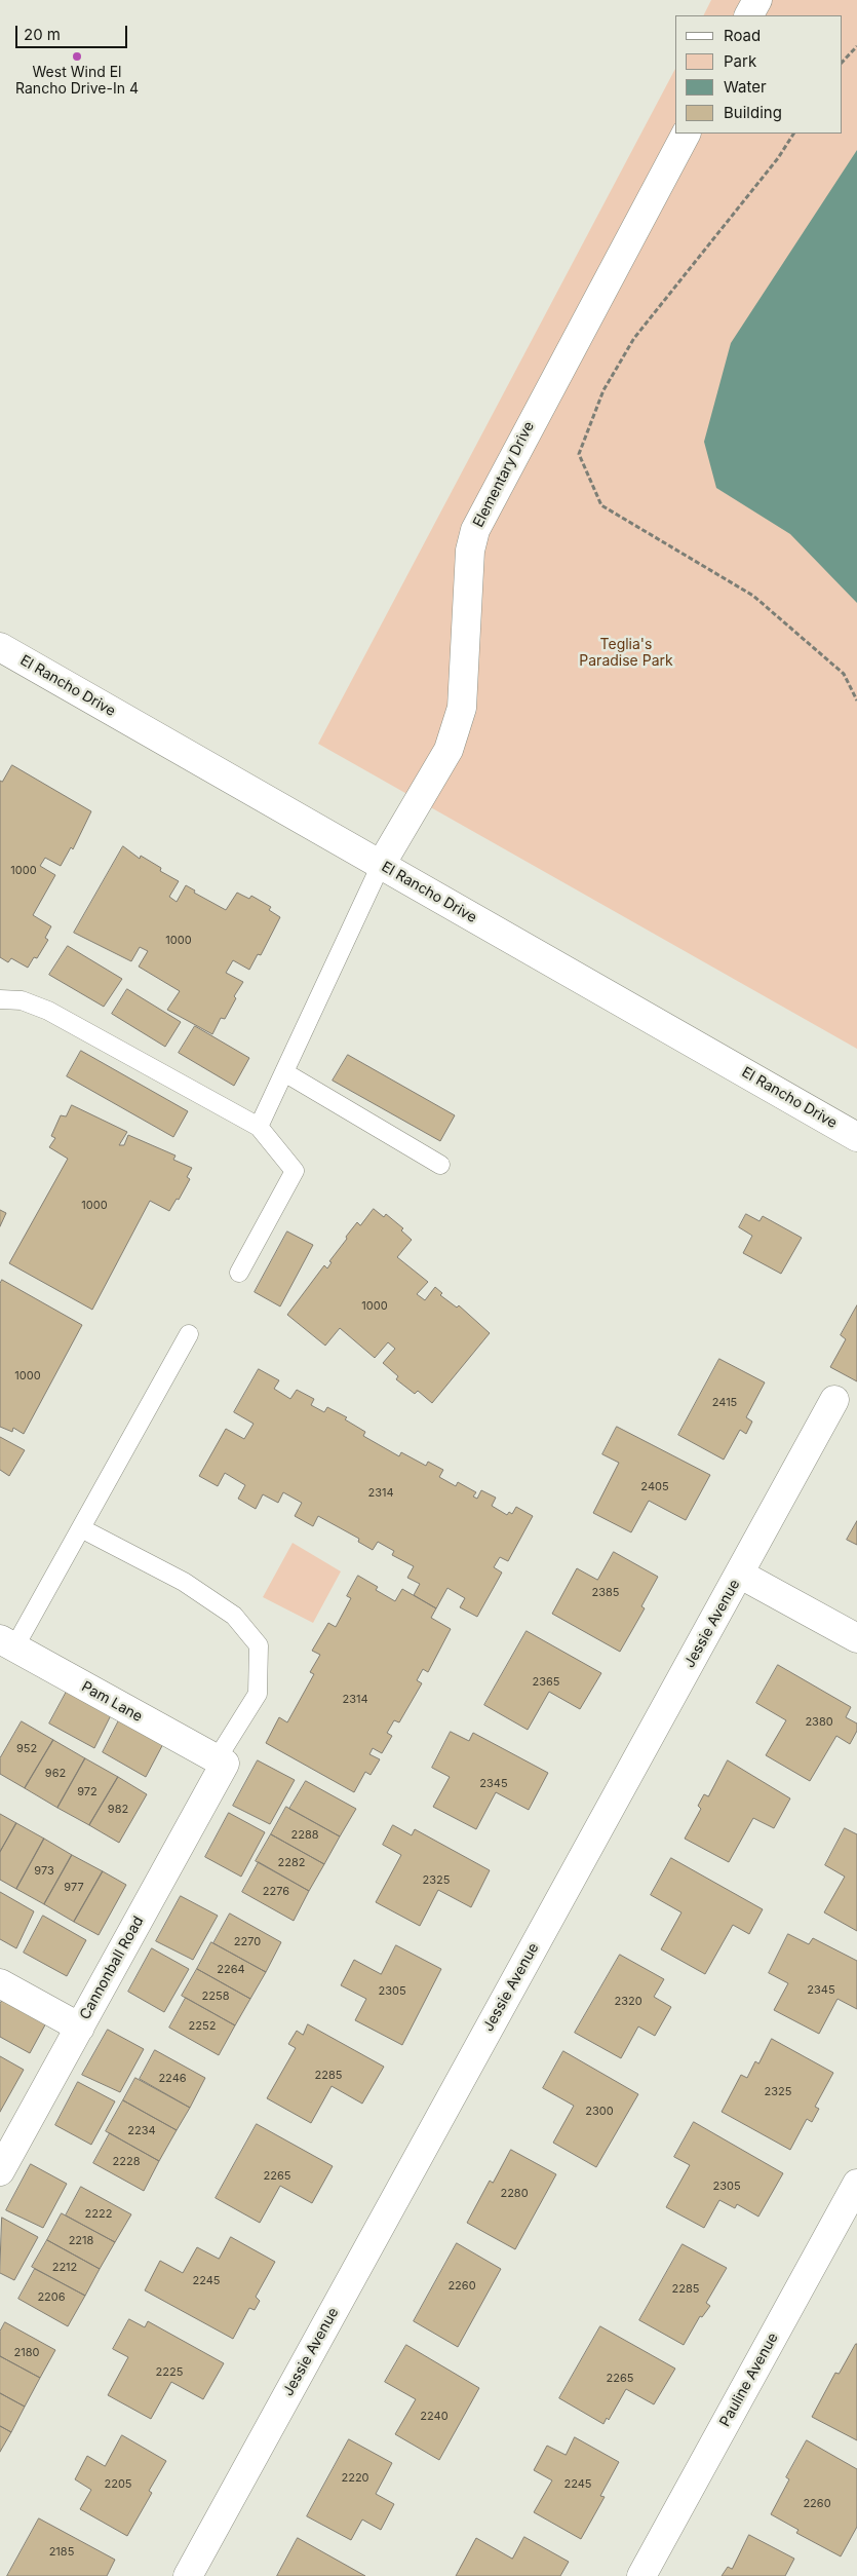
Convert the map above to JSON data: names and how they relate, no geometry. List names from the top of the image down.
{
  "streets": {
    "street": [
      "Elementary Drive",
      "El Rancho Drive",
      "Jessie Avenue",
      "Pam Lane",
      "Cannonball Road",
      "Pauline Avenue"
    ]
  },
  "crossings": [
    ["Elementary Drive", "El Rancho Drive"],
    ["Pam Lane", "Cannonball Road"]
  ],
  "parks": ["Teglia's Paradise Park"],
  "places": ["West Wind El Rancho Drive-In 4"],
  "house_numbers": [
    "1000",
    "1000",
    "1000",
    "1000",
    "1000",
    "2415",
    "2405",
    "2314",
    "2385",
    "2365",
    "2314",
    "2380",
    "952",
    "962",
    "2345",
    "972",
    "982",
    "2288",
    "2282",
    "973",
    "2325",
    "977",
    "2276",
    "2270",
    "2264",
    "2345",
    "2305",
    "2258",
    "2320",
    "2252",
    "2285",
    "2246",
    "2325",
    "2300",
    "2234",
    "2228",
    "2265",
    "2305",
    "2280",
    "2222",
    "2218",
    "2212",
    "2245",
    "2260",
    "2285",
    "2206",
    "2180",
    "2225",
    "2265",
    "2240",
    "2220",
    "2205",
    "2245",
    "2260",
    "2185"
  ],
  "legend": [
    "Road",
    "Park",
    "Water",
    "Building"
  ],
  "scale_bar": "20 m"
}
